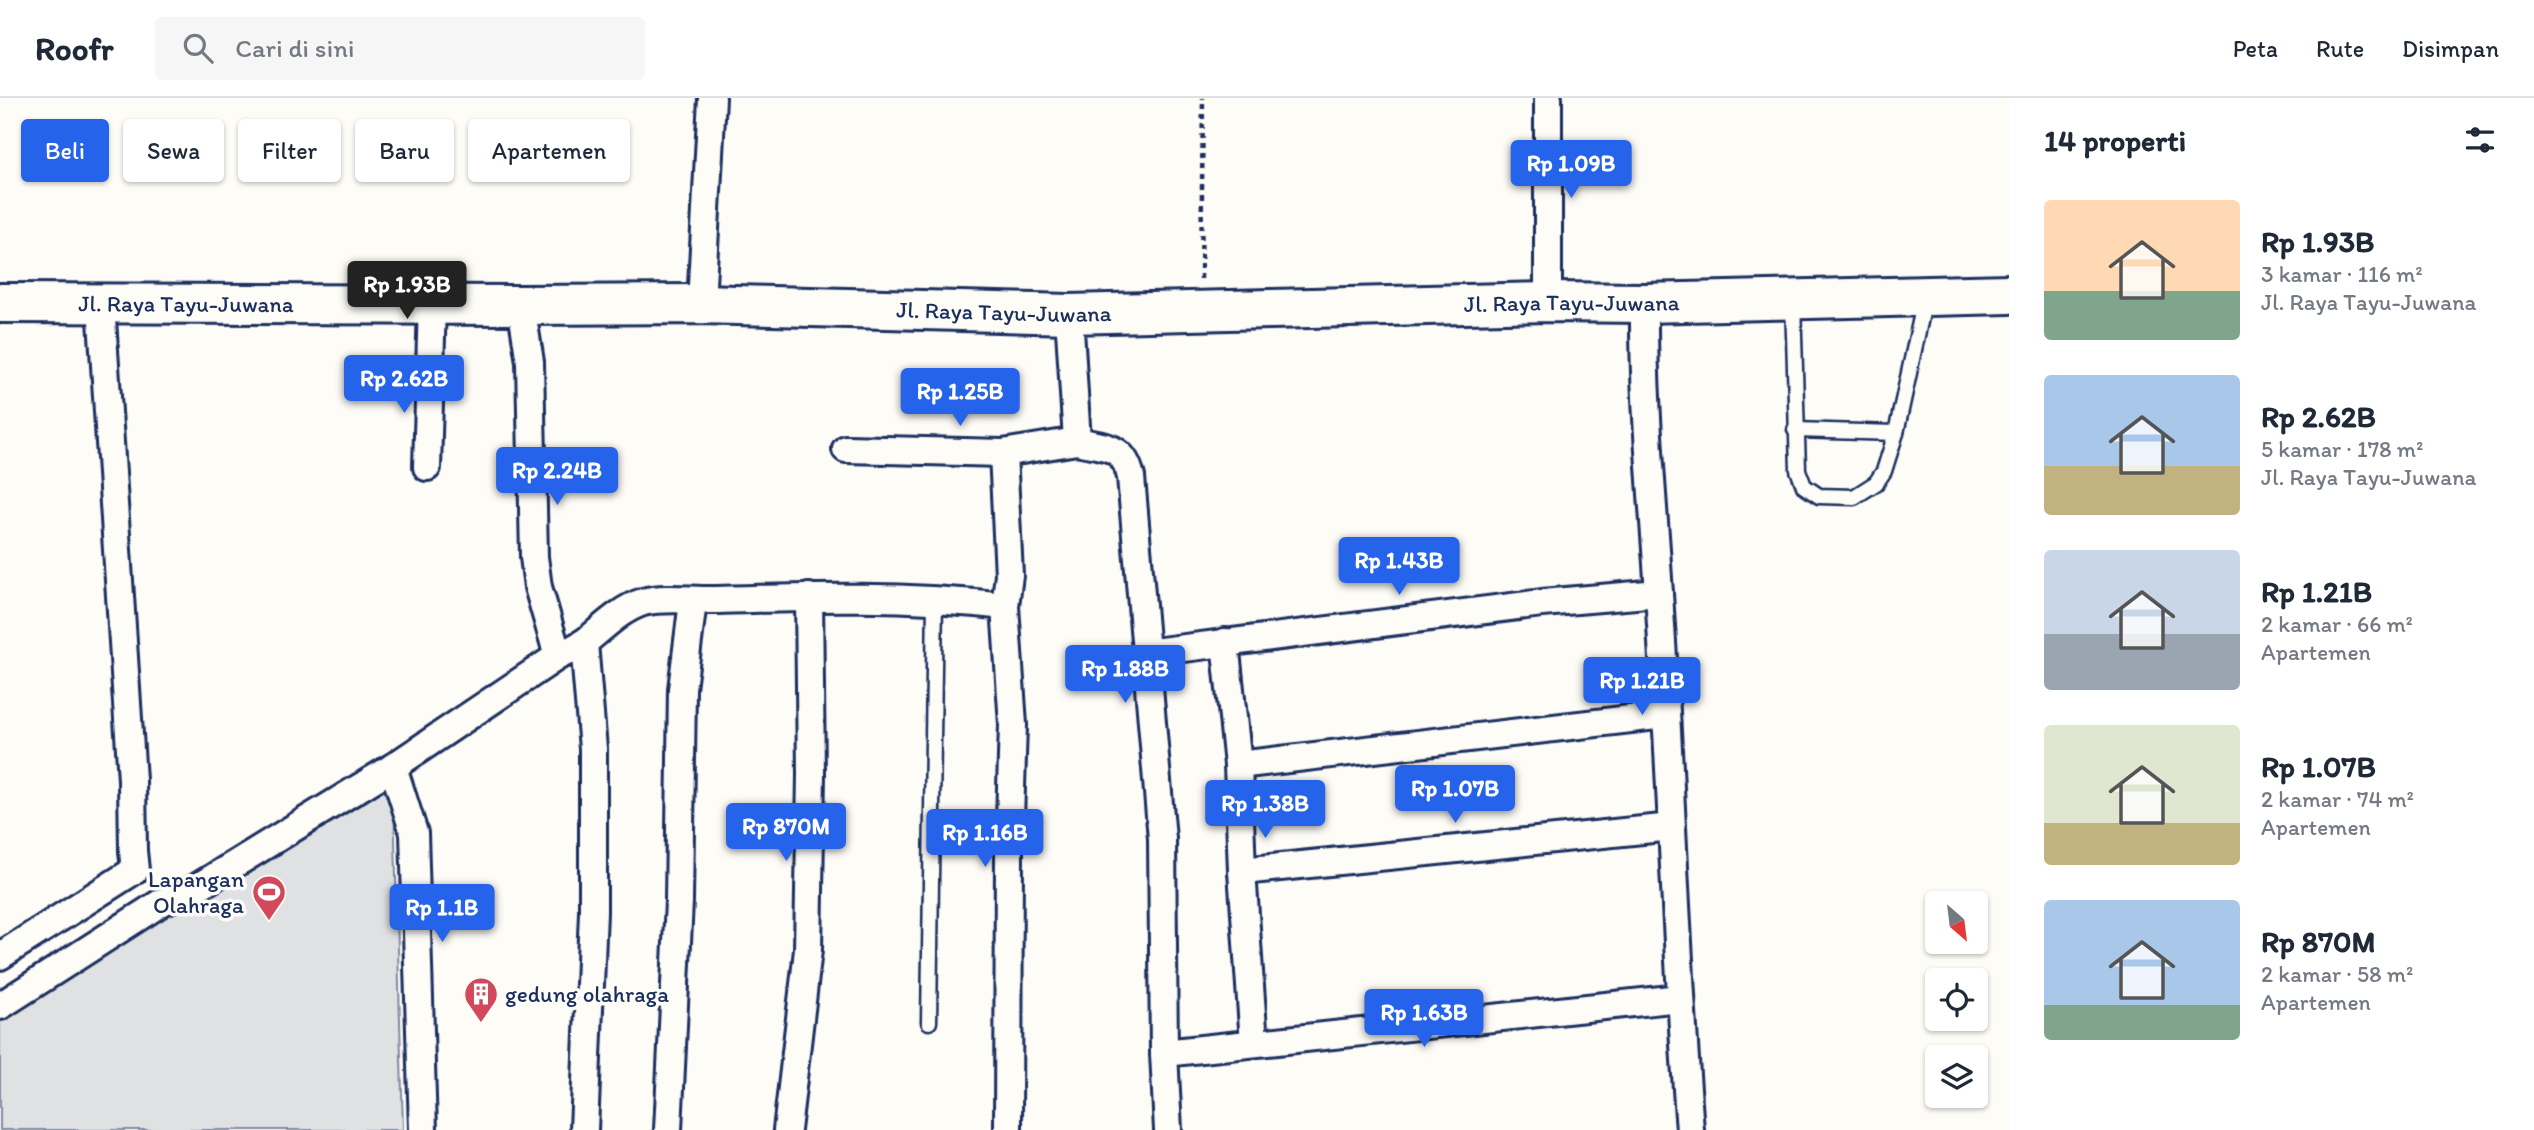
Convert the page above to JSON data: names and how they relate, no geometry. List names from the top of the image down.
{
  "streets": {
    "main road": ["Jl. Raya Tayu-Juwana"]
  },
  "places": {
    "sports": ["Lapangan Olahraga"],
    "building": ["gedung olahraga"]
  },
  "north": "bottom right",
  "page": {
    "header": "Roofr",
    "search": "Cari di sini",
    "nav": ["Peta", "Rute", "Disimpan"],
    "heading": "14 properti",
    "chip": [
      "Beli",
      "Sewa",
      "Filter",
      "Baru",
      "Apartemen"
    ],
    "price": [
      "Rp 1.09B",
      "Rp 1.93B",
      "Rp 2.62B",
      "Rp 1.25B",
      "Rp 2.24B",
      "Rp 1.43B",
      "Rp 1.88B",
      "Rp 1.21B",
      "Rp 1.07B",
      "Rp 1.38B",
      "Rp 870M",
      "Rp 1.16B",
      "Rp 1.1B",
      "Rp 1.63B"
    ],
    "list": [
      {
        "name": "Rp 1.93B",
        "note": "3 kamar · 116 m² · Jl. Raya Tayu-Juwana"
      },
      {
        "name": "Rp 2.62B",
        "note": "5 kamar · 178 m² · Jl. Raya Tayu-Juwana"
      },
      {
        "name": "Rp 1.21B",
        "note": "2 kamar · 66 m² · Apartemen"
      },
      {
        "name": "Rp 1.07B",
        "note": "2 kamar · 74 m² · Apartemen"
      },
      {
        "name": "Rp 870M",
        "note": "2 kamar · 58 m² · Apartemen"
      }
    ]
  }
}
